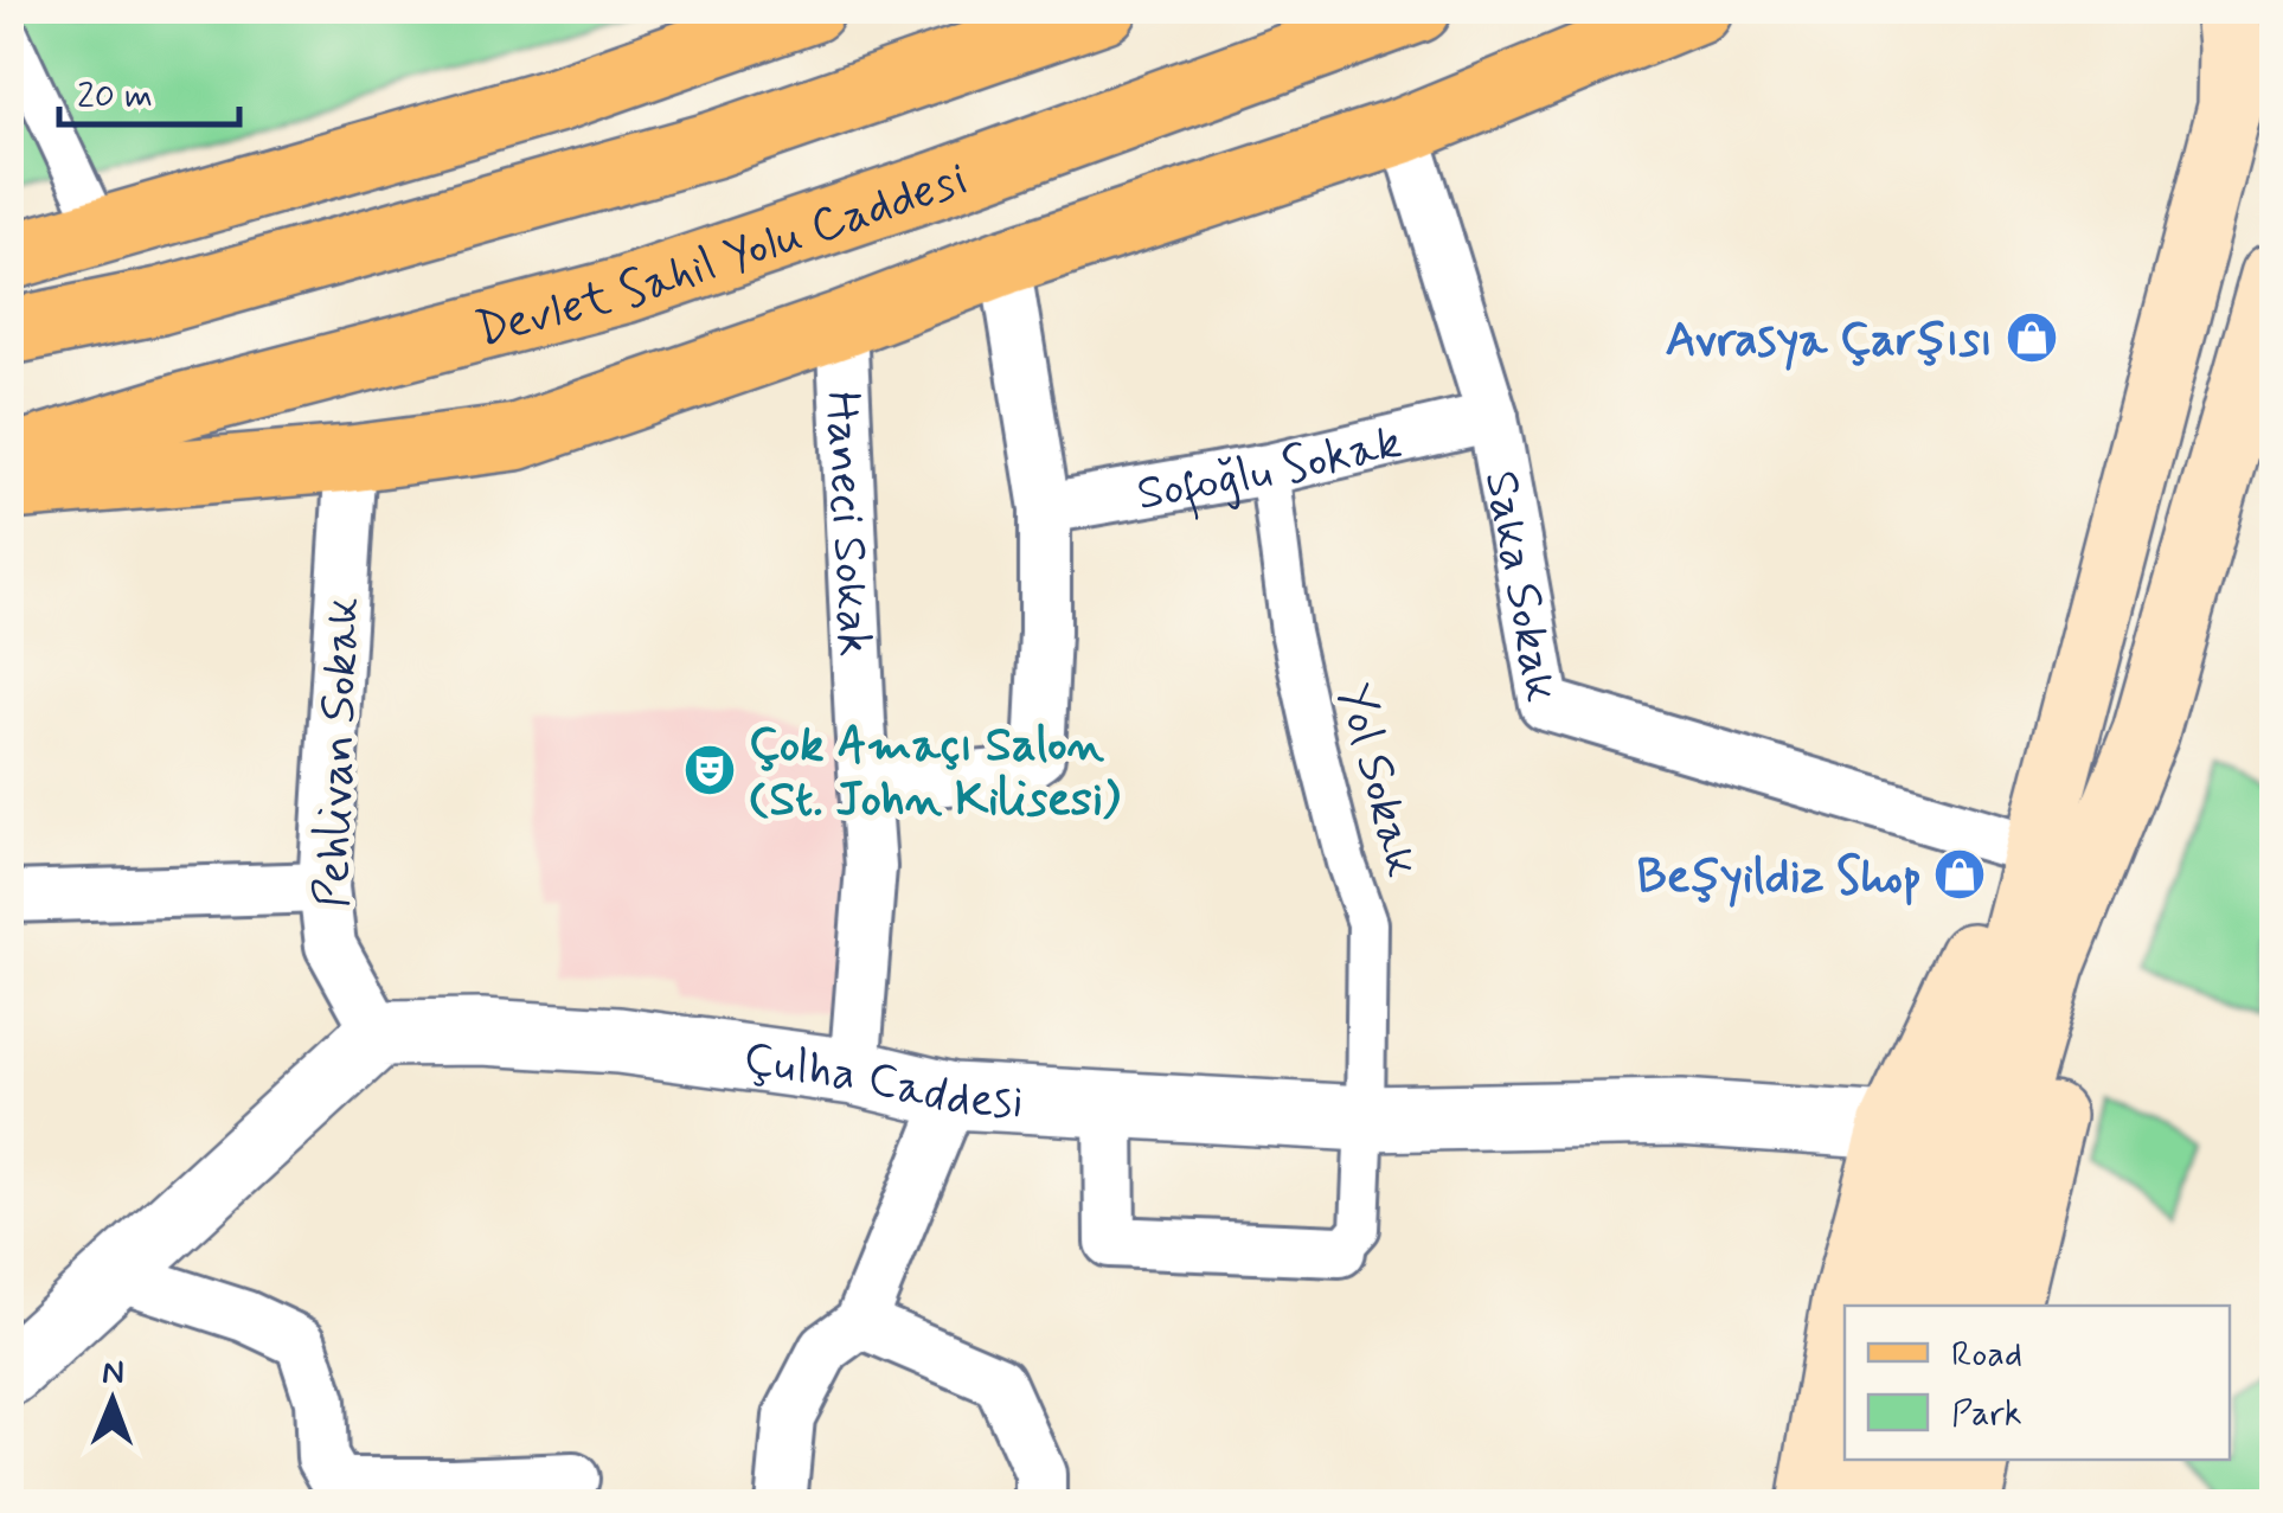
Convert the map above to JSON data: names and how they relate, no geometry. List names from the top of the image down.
{
  "streets": {
    "main road": ["Devlet Sahil Yolu Caddesi"],
    "street": [
      "Sofoğlu Sokak",
      "Haneci Sokak",
      "Saka Sokak",
      "Pehlivan Sokak",
      "Yol Sokak",
      "Çulha Caddesi"
    ]
  },
  "crossings": [
    ["Sofoğlu Sokak", "Saka Sokak"],
    ["Sofoğlu Sokak", "Yol Sokak"],
    ["Haneci Sokak", "Çulha Caddesi"],
    ["Pehlivan Sokak", "Çulha Caddesi"],
    ["Yol Sokak", "Çulha Caddesi"]
  ],
  "places": {
    "shop": ["Avrasya Çarşısı", "Beşyildiz Shop"],
    "theatre": ["Çok Amaçı Salon (St. John Kilisesi)"]
  },
  "legend": ["Road", "Park"],
  "scale_bar": "20 m",
  "north": "top"
}
